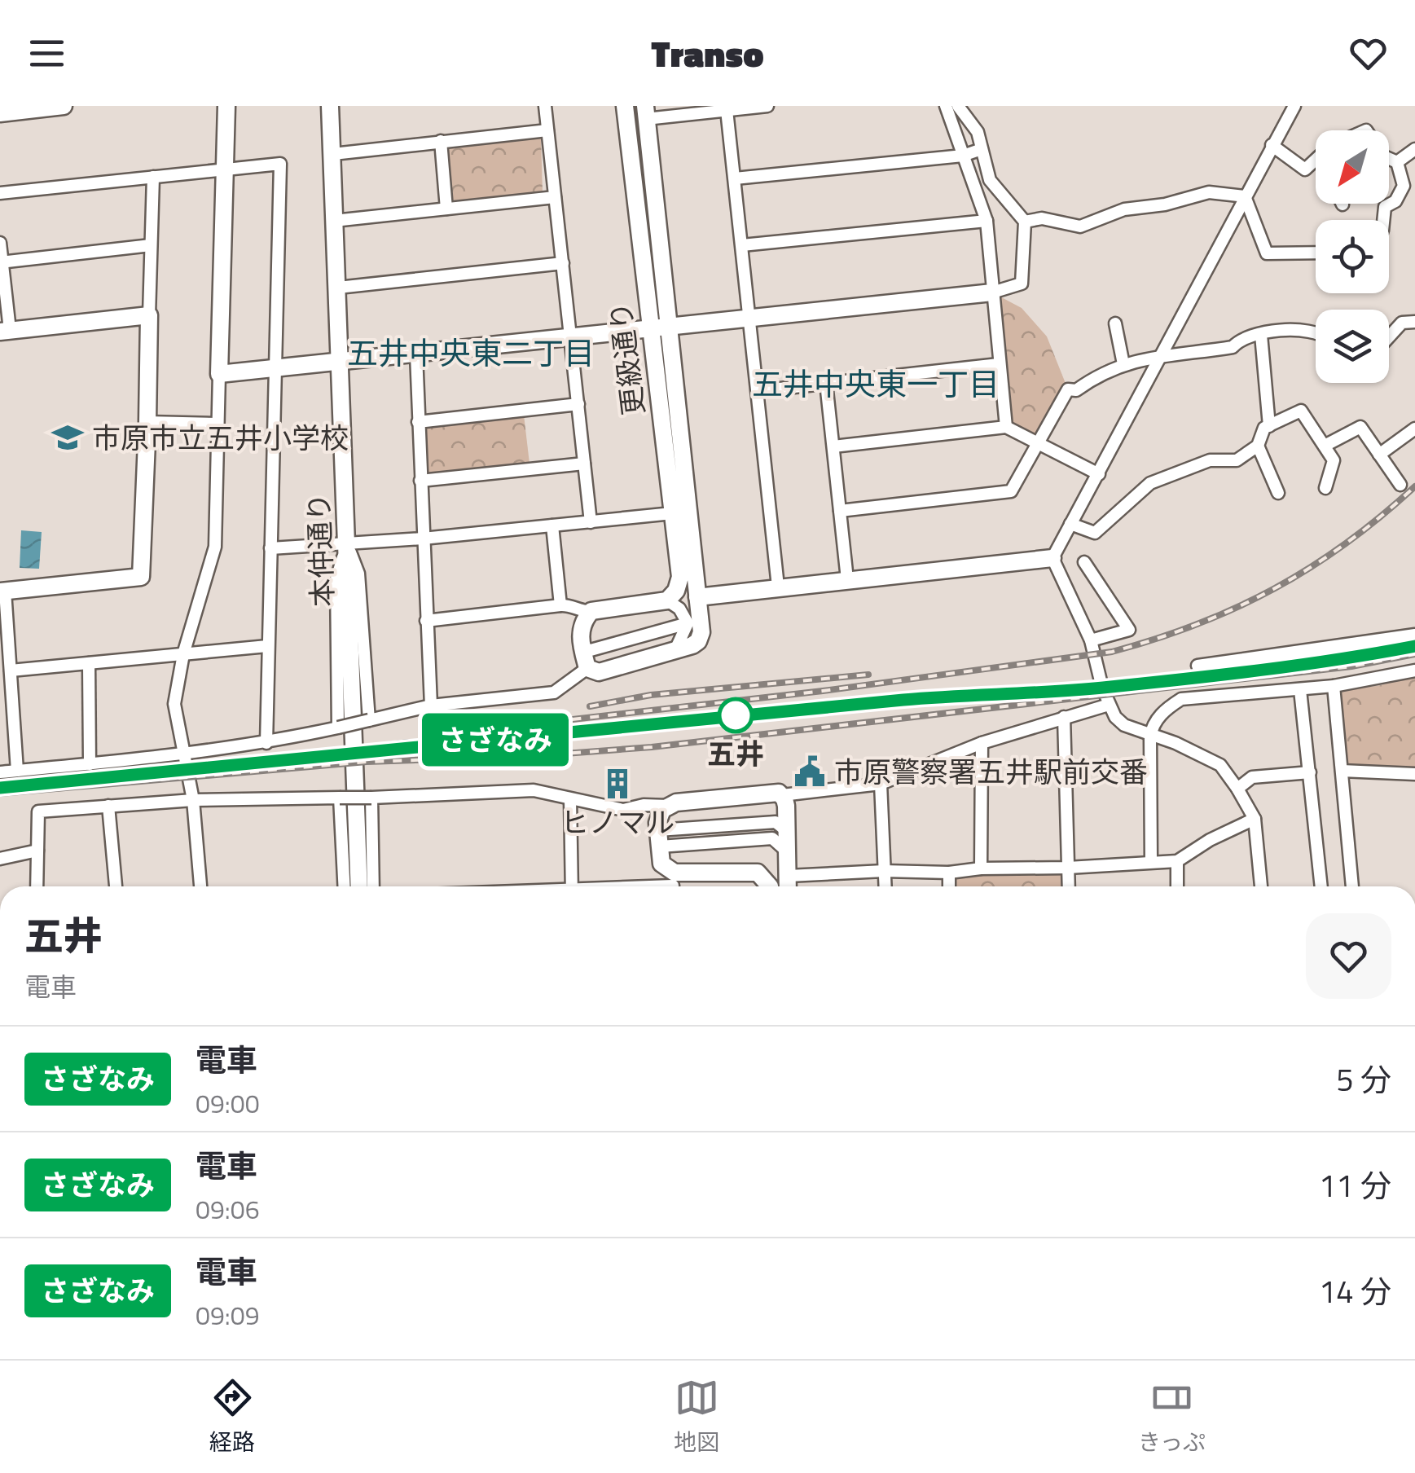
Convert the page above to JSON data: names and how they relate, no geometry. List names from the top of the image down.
{
  "streets": {
    "street": ["更級通り", "本仲通り"]
  },
  "districts": ["五井中央東二丁目", "五井中央東一丁目"],
  "places": {
    "school or university": ["市原市立五井小学校"],
    "other": ["五井"],
    "public building": ["市原警察署五井駅前交番"],
    "building": ["ヒノマル"]
  },
  "north": "bottom left",
  "page": {
    "header": "Transo",
    "on_map": "さざなみ",
    "heading": ["五井", "電車"],
    "list": [
      {
        "mark": "さざなみ",
        "name": "電車",
        "note": "09:00",
        "value": "5 分"
      },
      {
        "mark": "さざなみ",
        "name": "電車",
        "note": "09:06",
        "value": "11 分"
      },
      {
        "mark": "さざなみ",
        "name": "電車",
        "note": "09:09",
        "value": "14 分"
      }
    ],
    "tabs": ["経路", "地図", "きっぷ"]
  }
}
